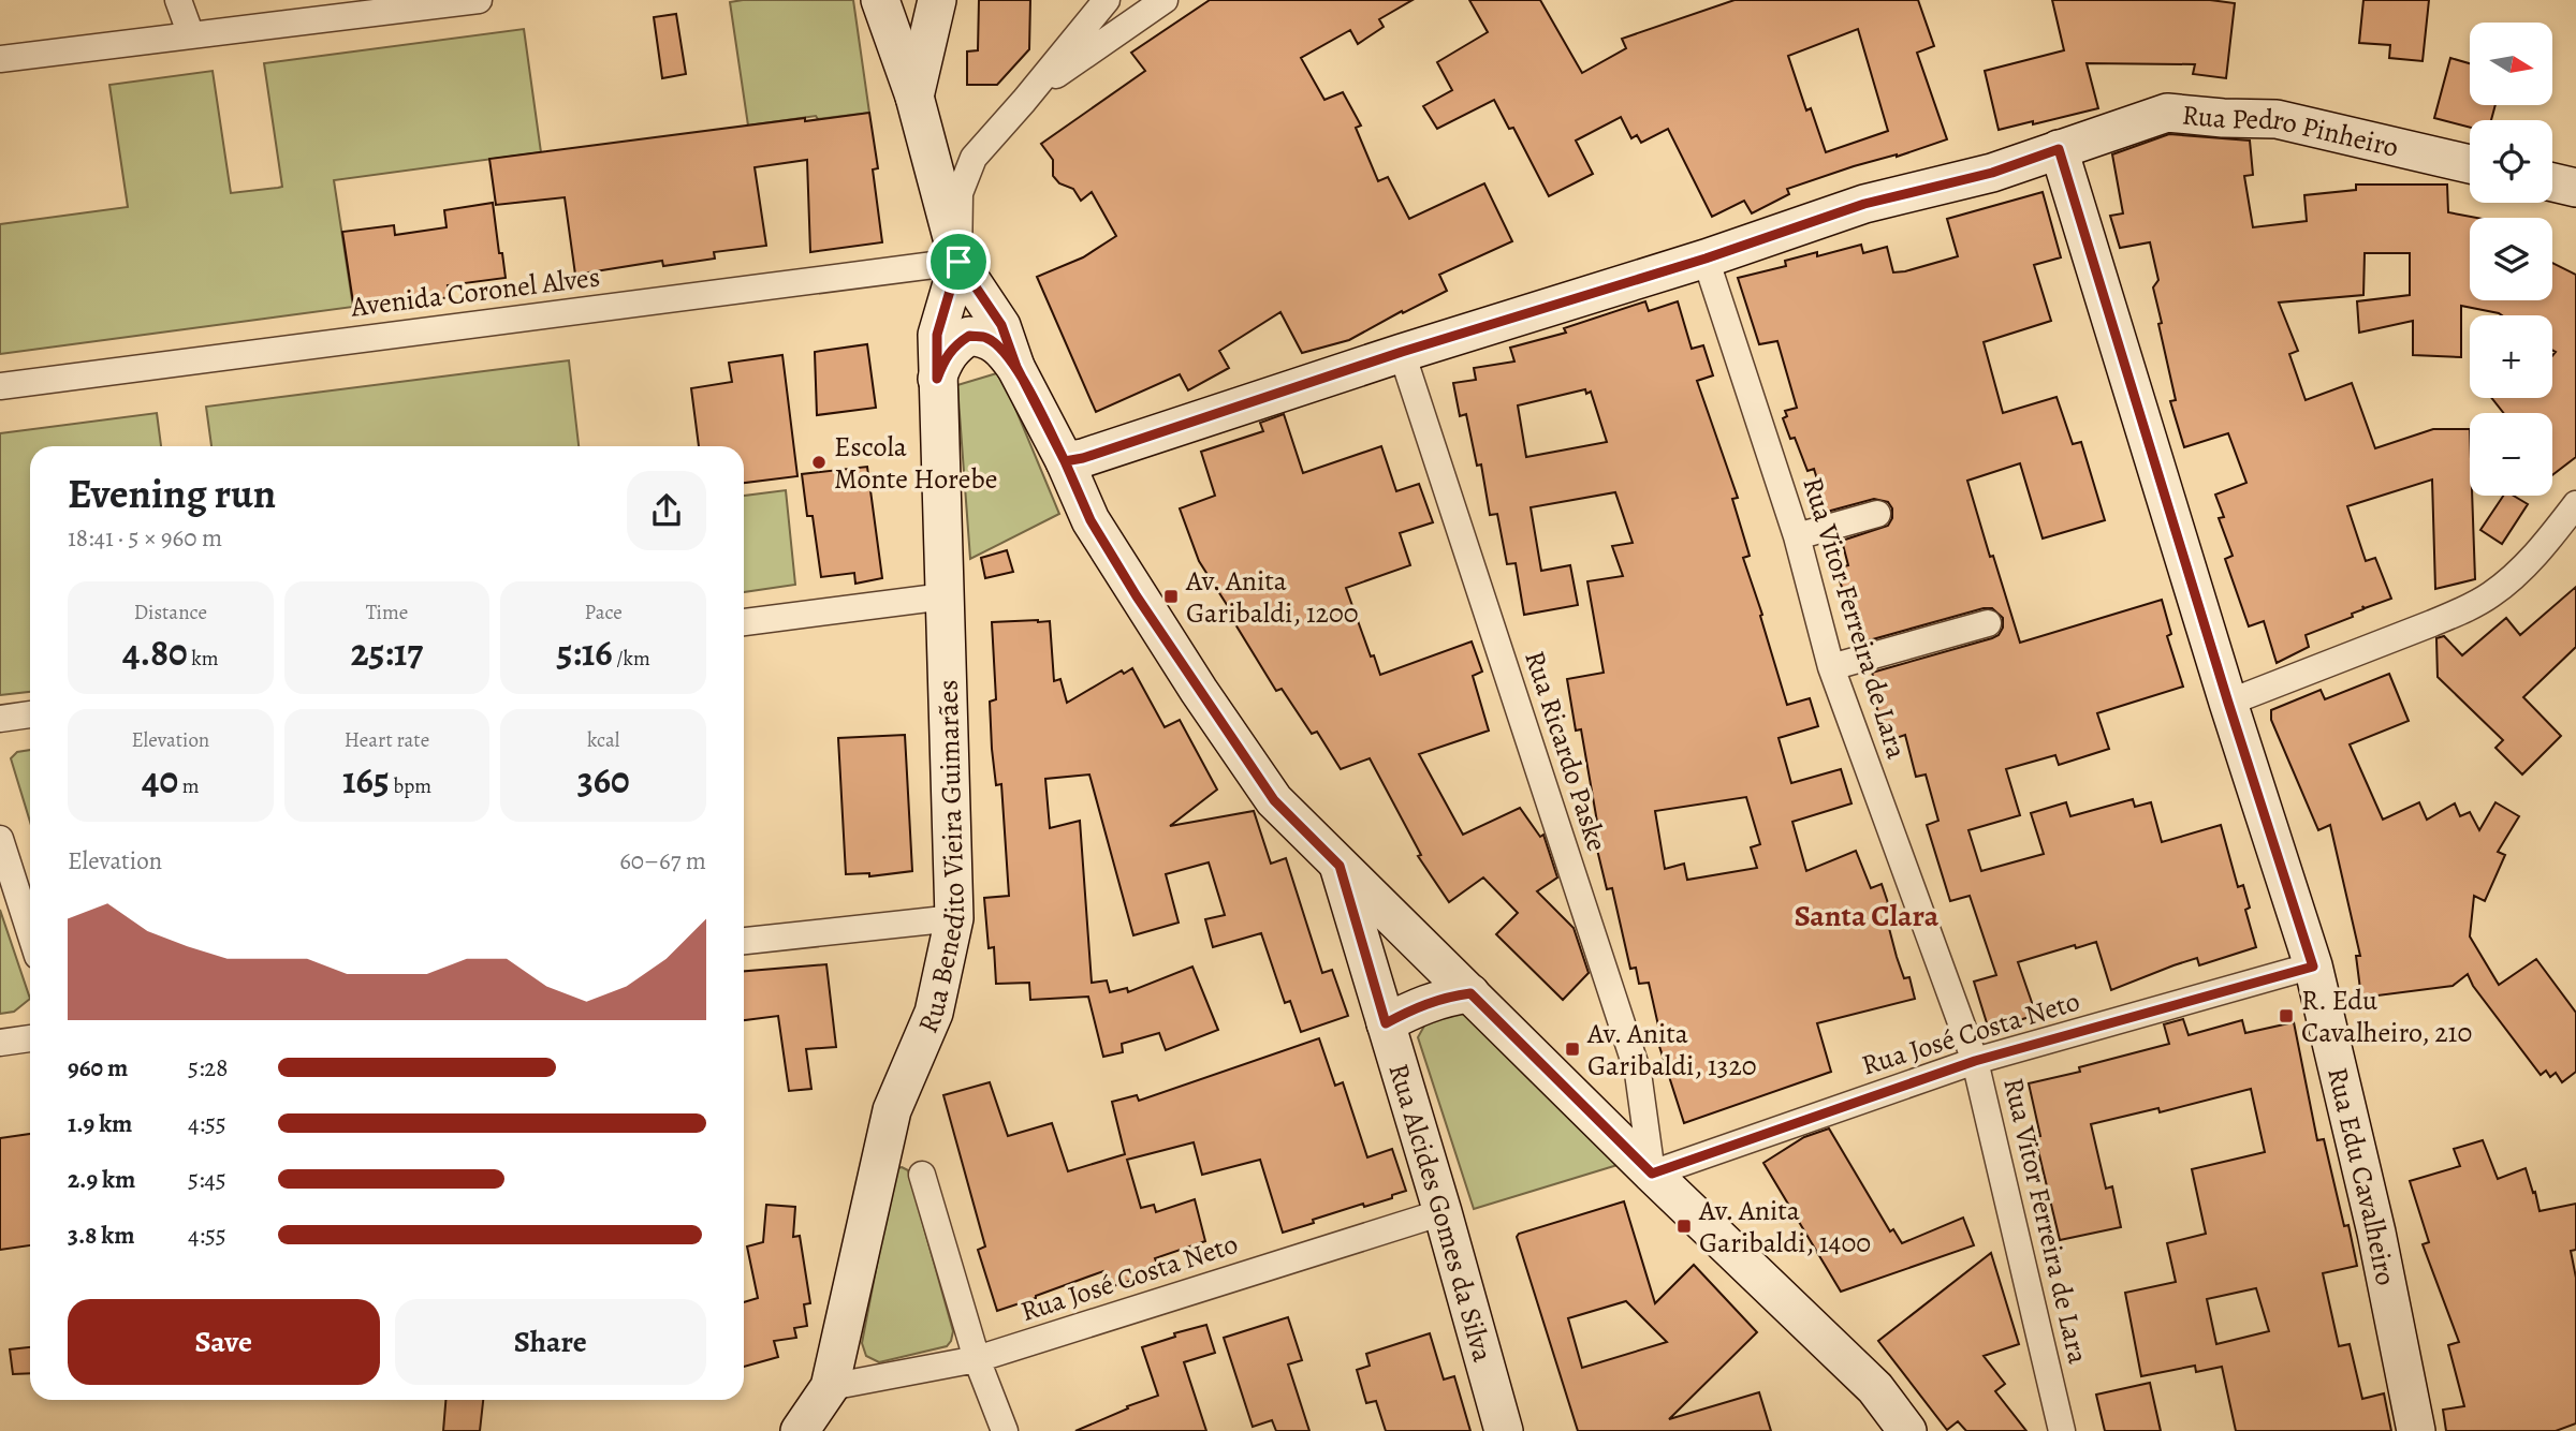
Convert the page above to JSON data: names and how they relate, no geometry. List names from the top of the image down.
{
  "streets": {
    "street": [
      "Rua Pedro Pinheiro",
      "Avenida Coronel Alves",
      "Rua Vitor Ferreira de Lara",
      "Rua Ricardo Paske",
      "Rua Benedito Vieira Guimarães",
      "Rua José Costa Neto",
      "Rua Edu Cavalheiro",
      "Rua Alcides Gomes da Silva"
    ]
  },
  "crossings": [
    ["Rua Pedro Pinheiro", "Rua Vitor Ferreira de Lara"],
    ["Rua Pedro Pinheiro", "Rua Ricardo Paske"],
    ["Rua Pedro Pinheiro", "Rua Edu Cavalheiro"],
    ["Avenida Coronel Alves", "Rua Benedito Vieira Guimarães"],
    ["Rua Vitor Ferreira de Lara", "Rua José Costa Neto"],
    ["Rua Ricardo Paske", "Rua José Costa Neto"],
    ["Rua Benedito Vieira Guimarães", "Rua José Costa Neto"],
    ["Rua José Costa Neto", "Rua Edu Cavalheiro"],
    ["Rua José Costa Neto", "Rua Alcides Gomes da Silva"]
  ],
  "districts": ["Santa Clara"],
  "places": {
    "other": ["Escola Monte Horebe"],
    "transit": [
      "Av. Anita Garibaldi, 1200",
      "R. Edu Cavalheiro, 210",
      "Av. Anita Garibaldi, 1320",
      "Av. Anita Garibaldi, 1400"
    ]
  },
  "north": "right",
  "page": {
    "map_buttons": ["+", "−"],
    "heading": ["Evening run", "18:41 · 5 × 960 m"],
    "stats": [
      ["Distance", "4.80 km"],
      ["Time", "25:17"],
      ["Pace", "5:16 /km"],
      ["Elevation", "40 m"],
      ["Heart rate", "165 bpm"],
      ["kcal", "360"]
    ],
    "chart": ["Elevation", "60–67 m"],
    "list": [
      {
        "name": "960 m",
        "note": "5:28"
      },
      {
        "name": "1.9 km",
        "note": "4:55"
      },
      {
        "name": "2.9 km",
        "note": "5:45"
      },
      {
        "name": "3.8 km",
        "note": "4:55"
      }
    ],
    "buttons": ["Save", "Share"]
  }
}
